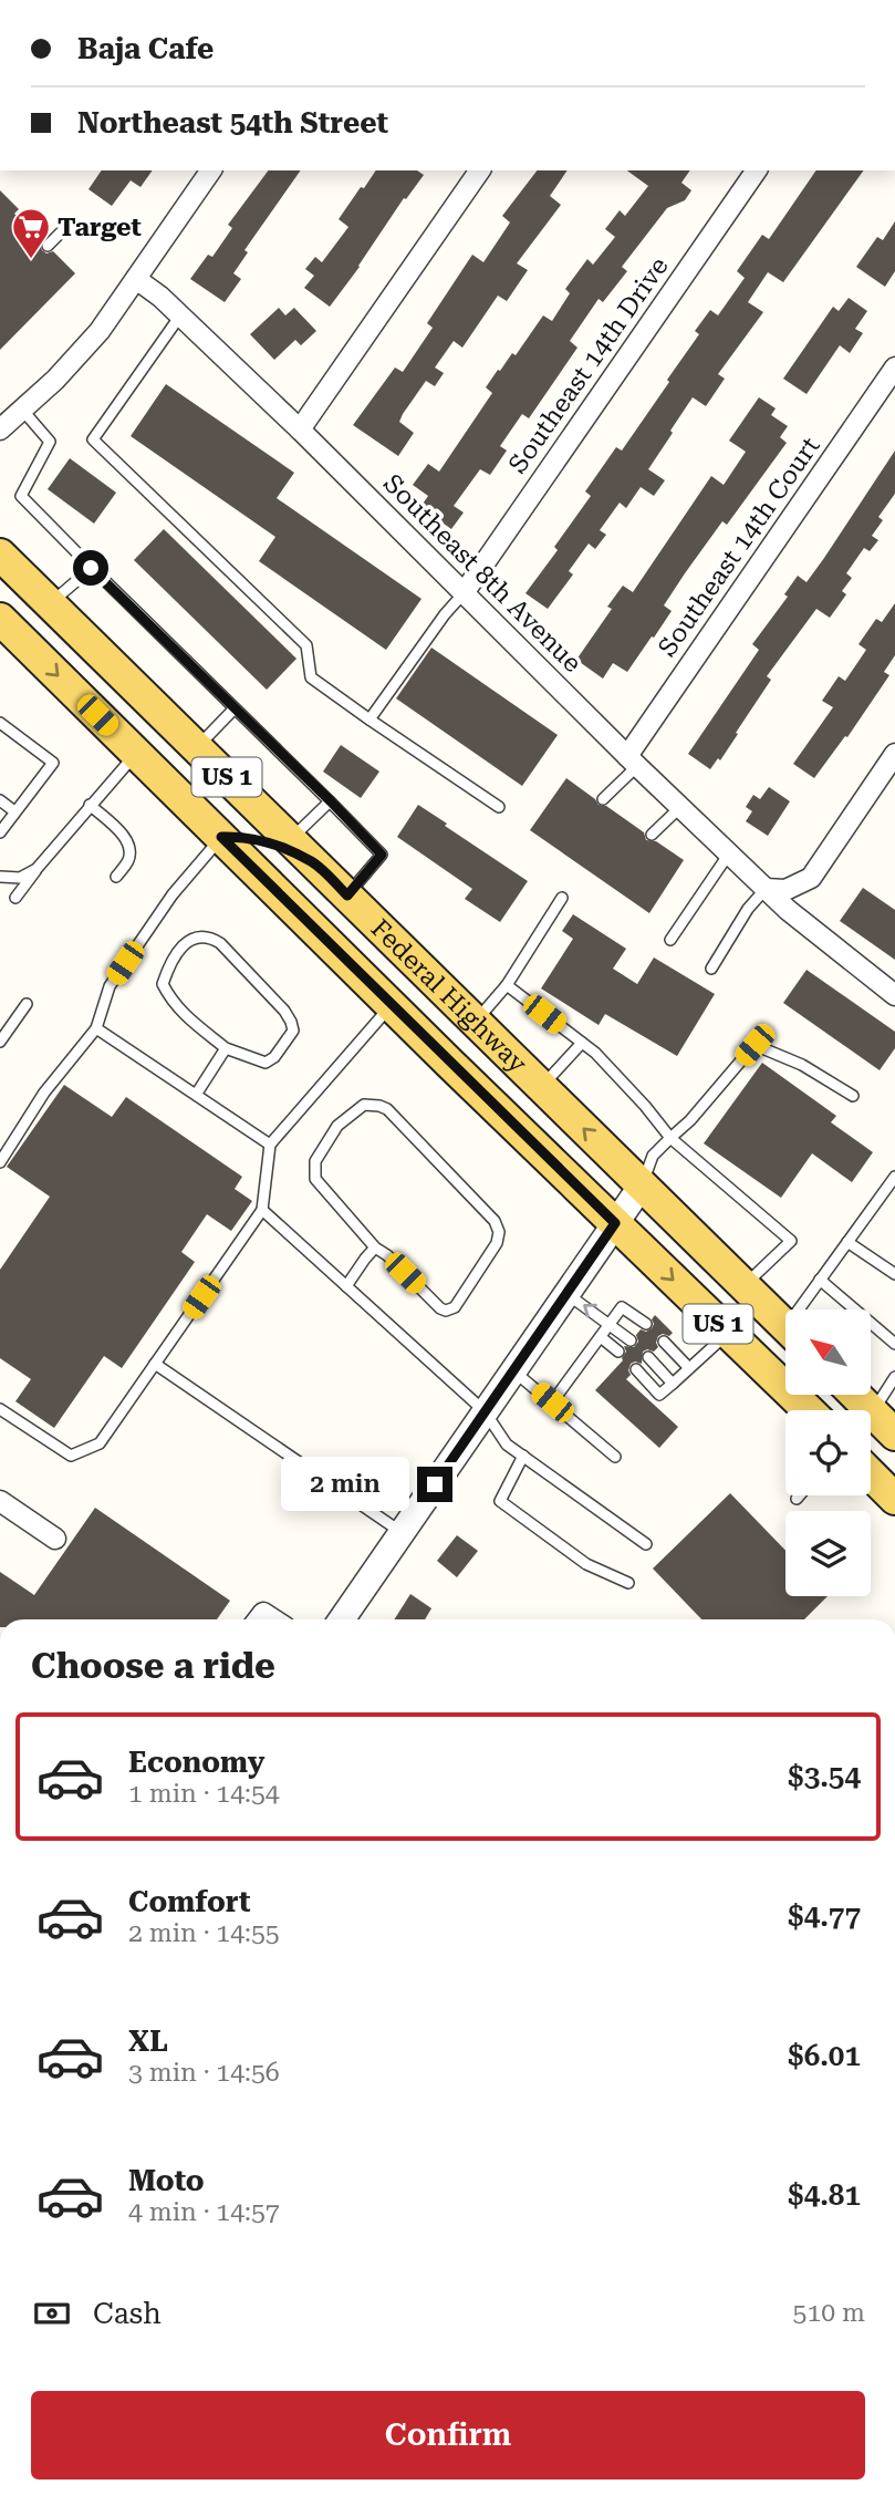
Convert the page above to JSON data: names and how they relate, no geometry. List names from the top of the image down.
{
  "streets": {
    "main road": ["US 1", "Federal Highway"],
    "street": ["Southeast 14th Drive", "Southeast 14th Court", "Southeast 8th Avenue"]
  },
  "crossings": [
    ["Southeast 14th Drive", "Southeast 8th Avenue"],
    ["Southeast 14th Court", "Southeast 8th Avenue"]
  ],
  "places": {
    "supermarket": ["Target"]
  },
  "north": "top left",
  "page": {
    "banner": ["Baja Cafe", "Northeast 54th Street"],
    "bubble": "2 min",
    "heading": "Choose a ride",
    "list": [
      {
        "name": "Economy",
        "note": "1 min · 14:54",
        "value": "$3.54"
      },
      {
        "name": "Comfort",
        "note": "2 min · 14:55",
        "value": "$4.77"
      },
      {
        "name": "XL",
        "note": "3 min · 14:56",
        "value": "$6.01"
      },
      {
        "name": "Moto",
        "note": "4 min · 14:57",
        "value": "$4.81"
      }
    ],
    "pay": ["Cash", "510 m"],
    "buttons": "Confirm"
  }
}
